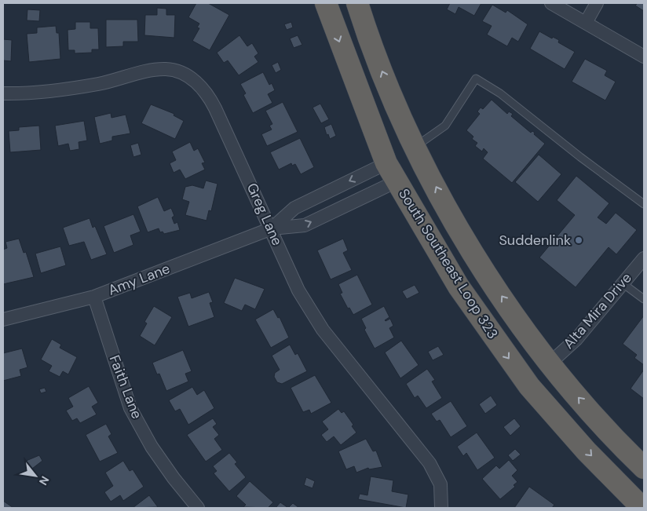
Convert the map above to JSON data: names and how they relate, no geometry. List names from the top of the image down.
{
  "streets": {
    "highway": ["South Southeast Loop 323"],
    "street": [
      "Greg Lane",
      "Amy Lane",
      "Alta Mira Drive",
      "Faith Lane"
    ]
  },
  "crossings": [
    ["Greg Lane", "Amy Lane"],
    ["South Southeast Loop 323", "Amy Lane"],
    ["South Southeast Loop 323", "Alta Mira Drive"],
    ["Amy Lane", "Faith Lane"]
  ],
  "places": ["Suddenlink"],
  "north": "bottom right"
}
